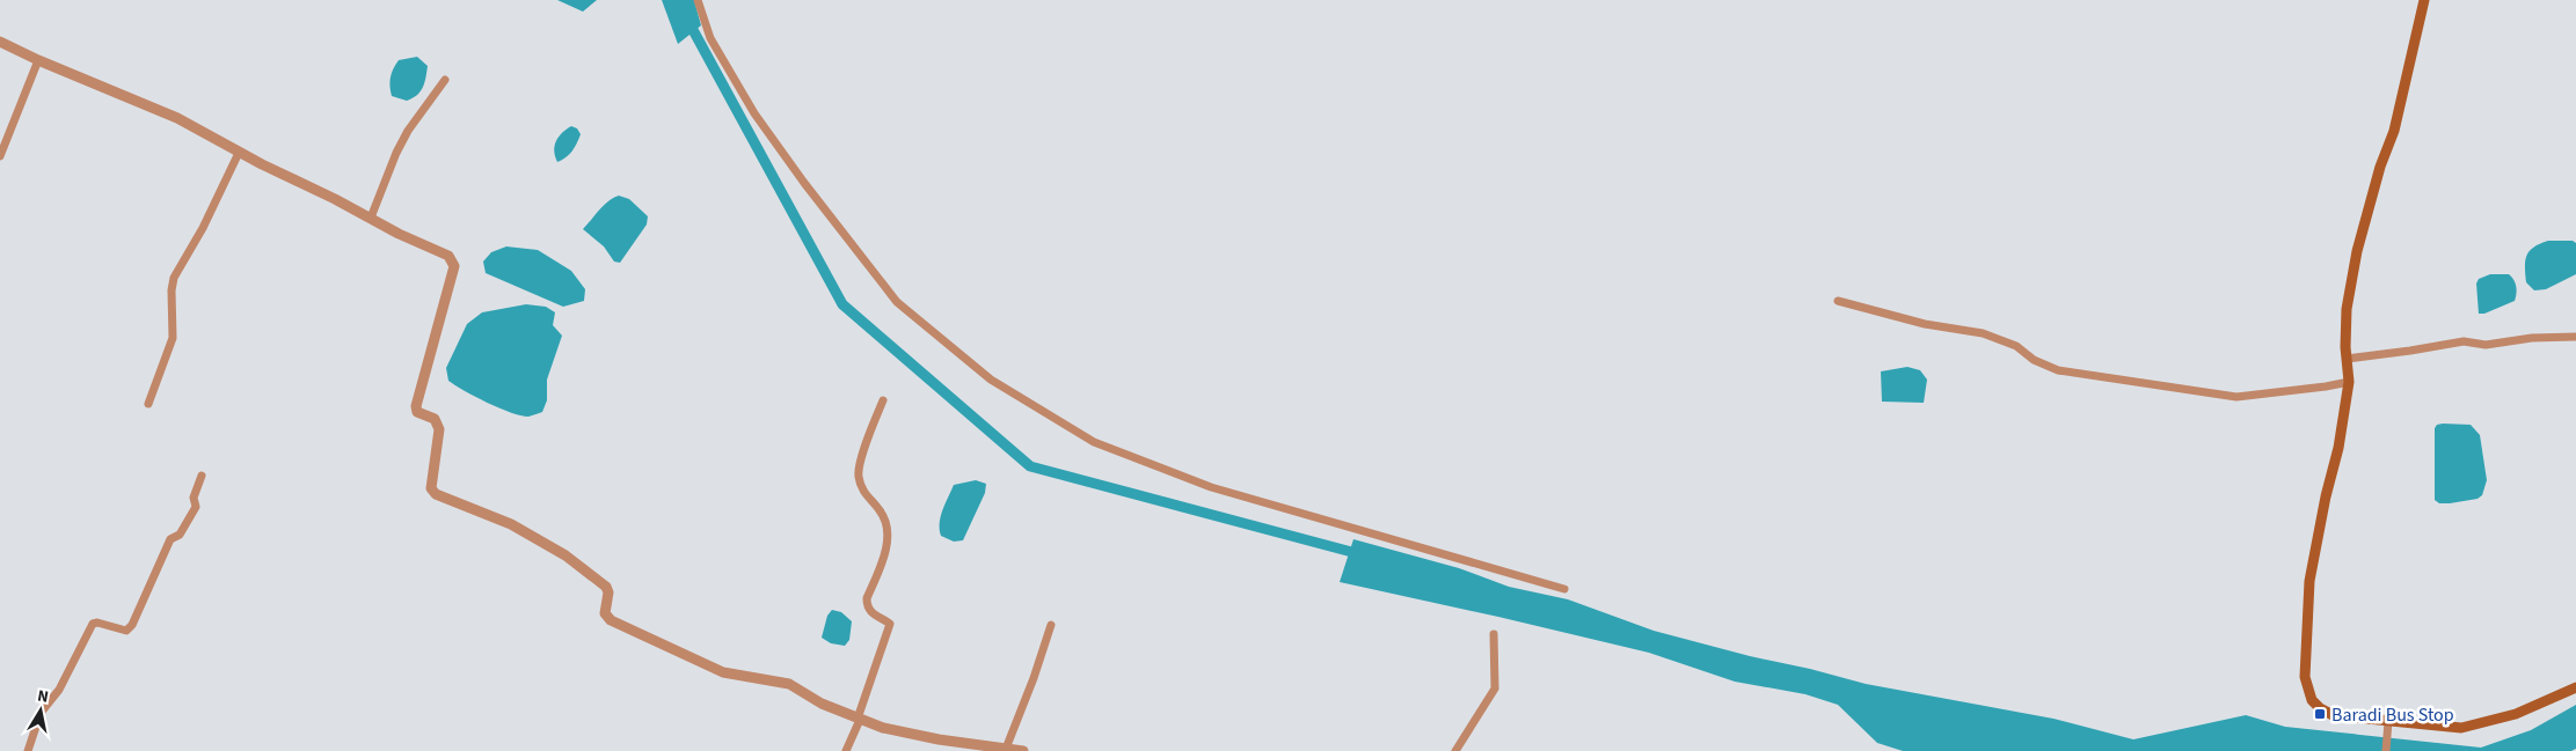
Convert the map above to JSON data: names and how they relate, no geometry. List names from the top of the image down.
{
  "places": {
    "transit": ["Baradi Bus Stop"]
  },
  "north": "top"
}
